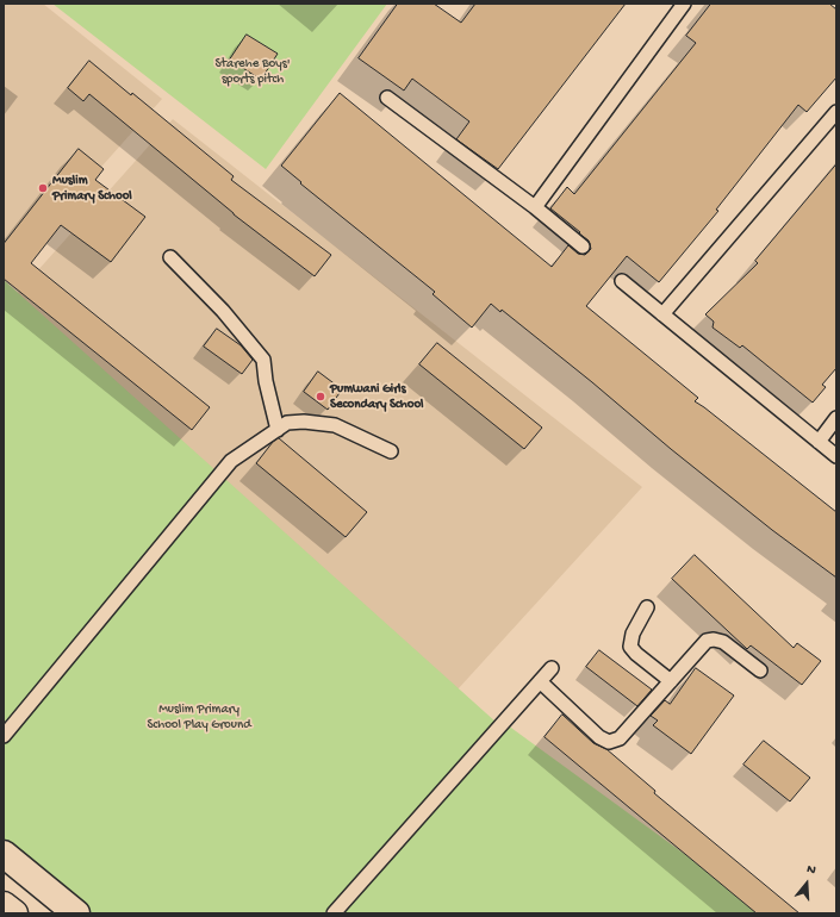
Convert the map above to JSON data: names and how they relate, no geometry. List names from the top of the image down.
{
  "parks": ["Starehe Boys' sports pitch", "Muslim Primary School Play Ground"],
  "places": ["Muslim Primary School", "Pumwani Girls Secondary School"],
  "north": "top"
}
